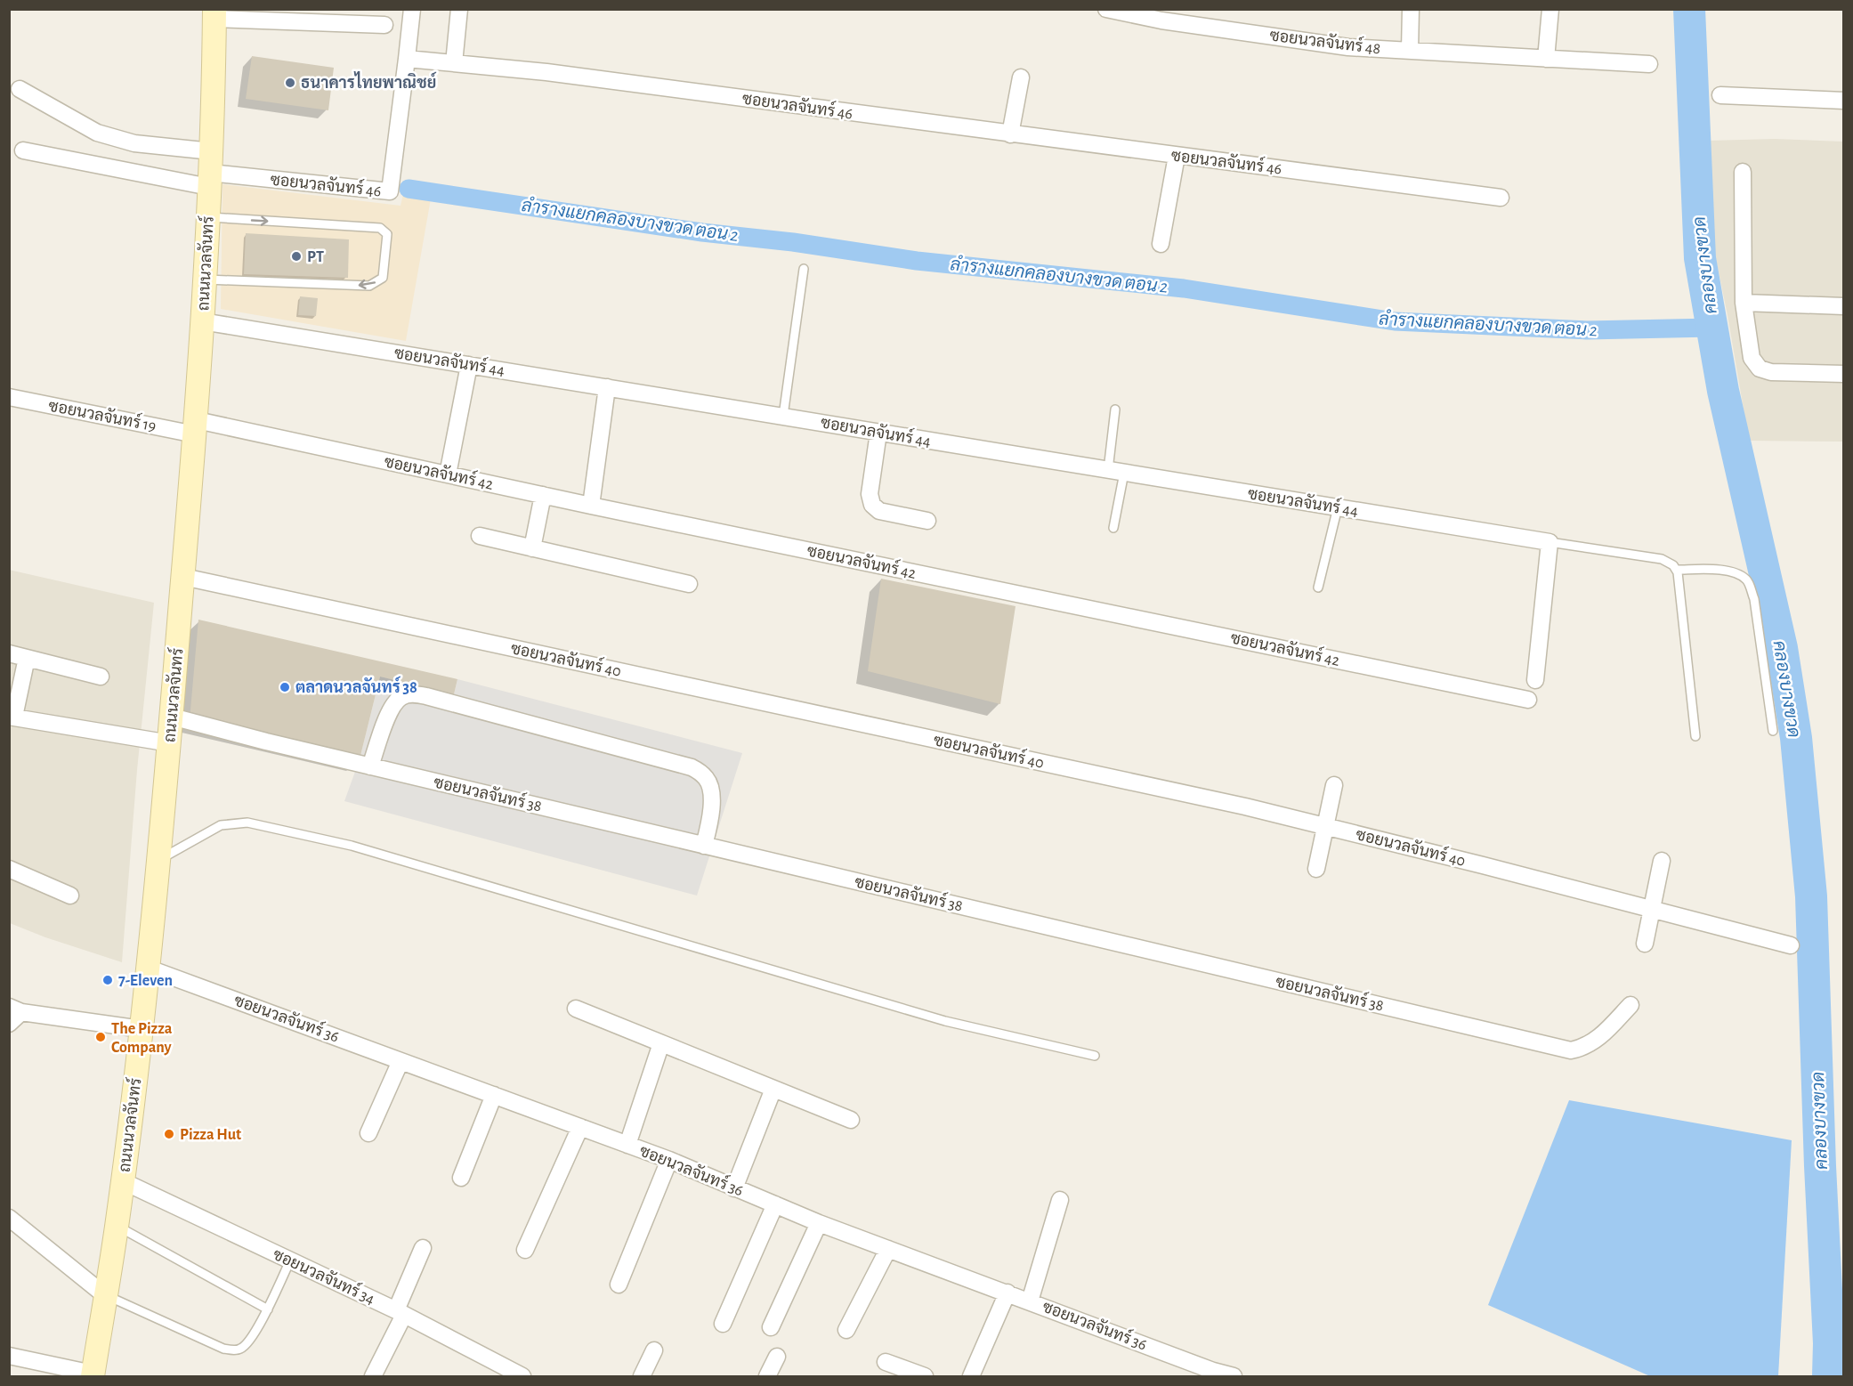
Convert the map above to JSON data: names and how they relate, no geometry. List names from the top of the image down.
{
  "streets": {
    "main road": ["ถนนนวลจันทร์"],
    "street": [
      "ซอยนวลจันทร์ 48",
      "ซอยนวลจันทร์ 46",
      "ซอยนวลจันทร์ 44",
      "ซอยนวลจันทร์ 19",
      "ซอยนวลจันทร์ 42",
      "ซอยนวลจันทร์ 40",
      "ซอยนวลจันทร์ 38",
      "ซอยนวลจันทร์ 36",
      "ซอยนวลจันทร์ 34"
    ]
  },
  "crossings": [
    ["ซอยนวลจันทร์ 46", "ถนนนวลจันทร์"],
    ["ถนนนวลจันทร์", "ซอยนวลจันทร์ 44"],
    ["ถนนนวลจันทร์", "ซอยนวลจันทร์ 19"],
    ["ถนนนวลจันทร์", "ซอยนวลจันทร์ 42"],
    ["ถนนนวลจันทร์", "ซอยนวลจันทร์ 40"],
    ["ถนนนวลจันทร์", "ซอยนวลจันทร์ 38"],
    ["ถนนนวลจันทร์", "ซอยนวลจันทร์ 36"],
    ["ถนนนวลจันทร์", "ซอยนวลจันทร์ 34"],
    ["ซอยนวลจันทร์ 19", "ซอยนวลจันทร์ 42"]
  ],
  "water": ["ลำรางแยกคลองบางขวด ตอน 2", "คลองบางขวด"],
  "places": [
    "ธนาคารไทยพาณิชย์",
    "PT",
    "ตลาดนวลจันทร์ 38",
    "7-Eleven",
    "The Pizza Company",
    "Pizza Hut"
  ]
}
